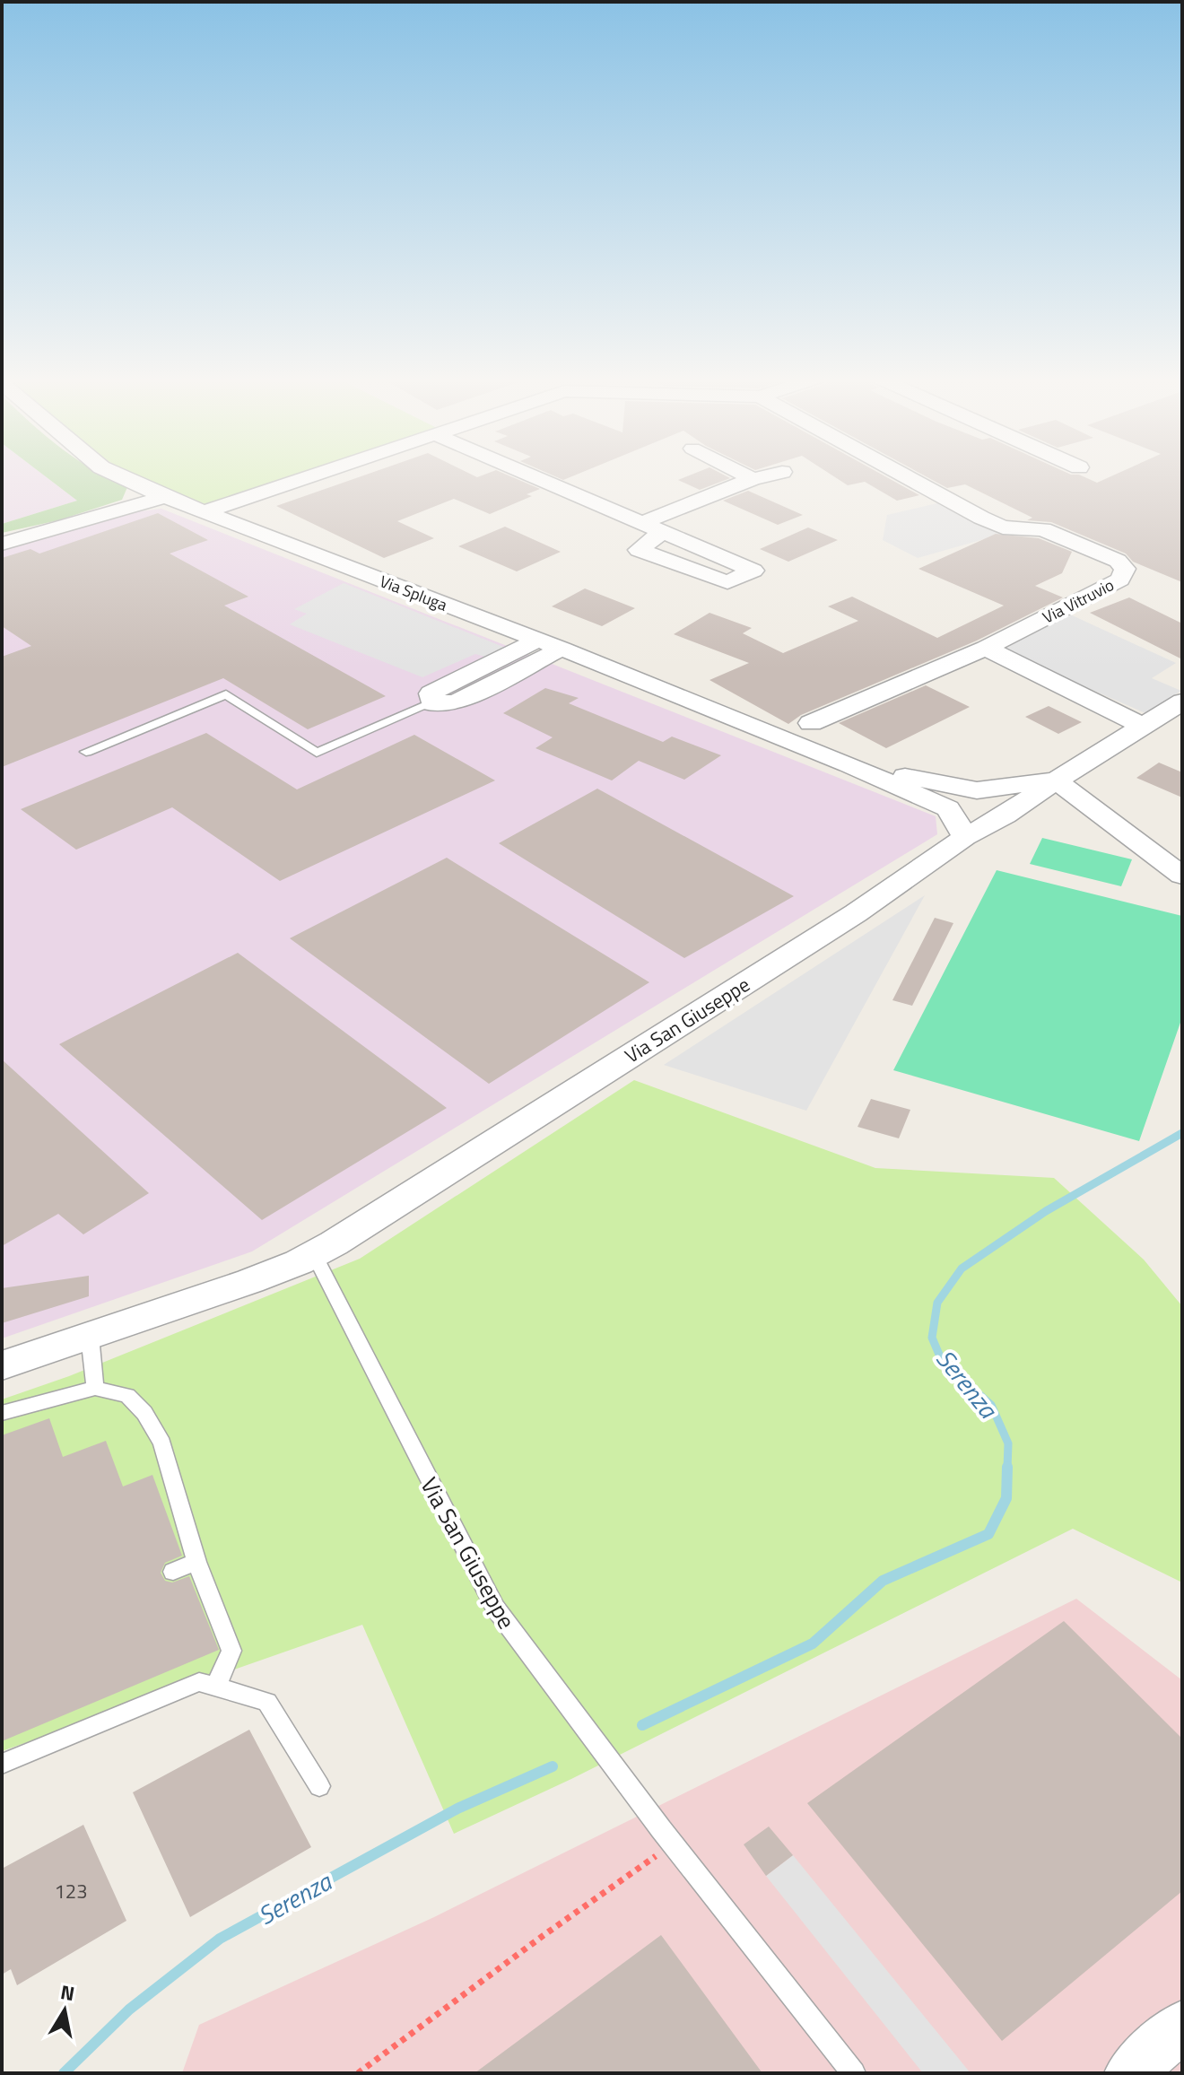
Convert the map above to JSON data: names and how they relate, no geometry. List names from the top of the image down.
{
  "streets": {
    "street": ["Via Spluga", "Via Vitruvio", "Via San Giuseppe"]
  },
  "crossings": [
    ["Via Spluga", "Via San Giuseppe"]
  ],
  "water": ["Serenza"],
  "house_numbers": ["123"],
  "north": "top"
}
